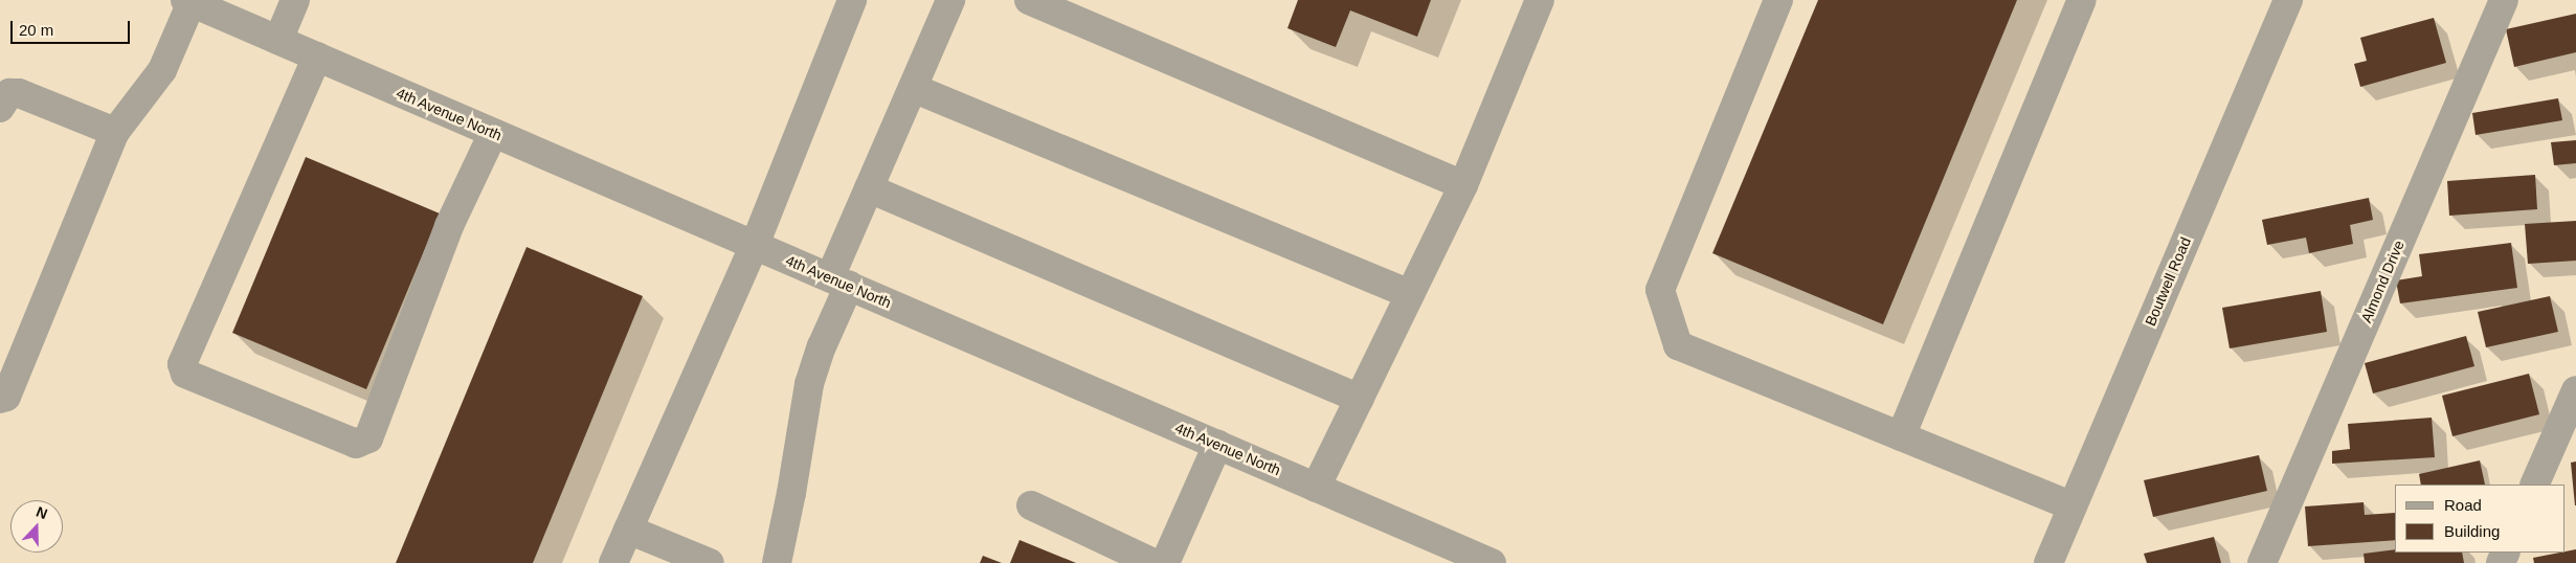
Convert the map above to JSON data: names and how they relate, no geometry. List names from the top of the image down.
{
  "streets": {
    "street": ["4th Avenue North", "Boutwell Road", "Almond Drive"]
  },
  "legend": ["Road", "Building"],
  "scale_bar": "20 m",
  "north": "top"
}
